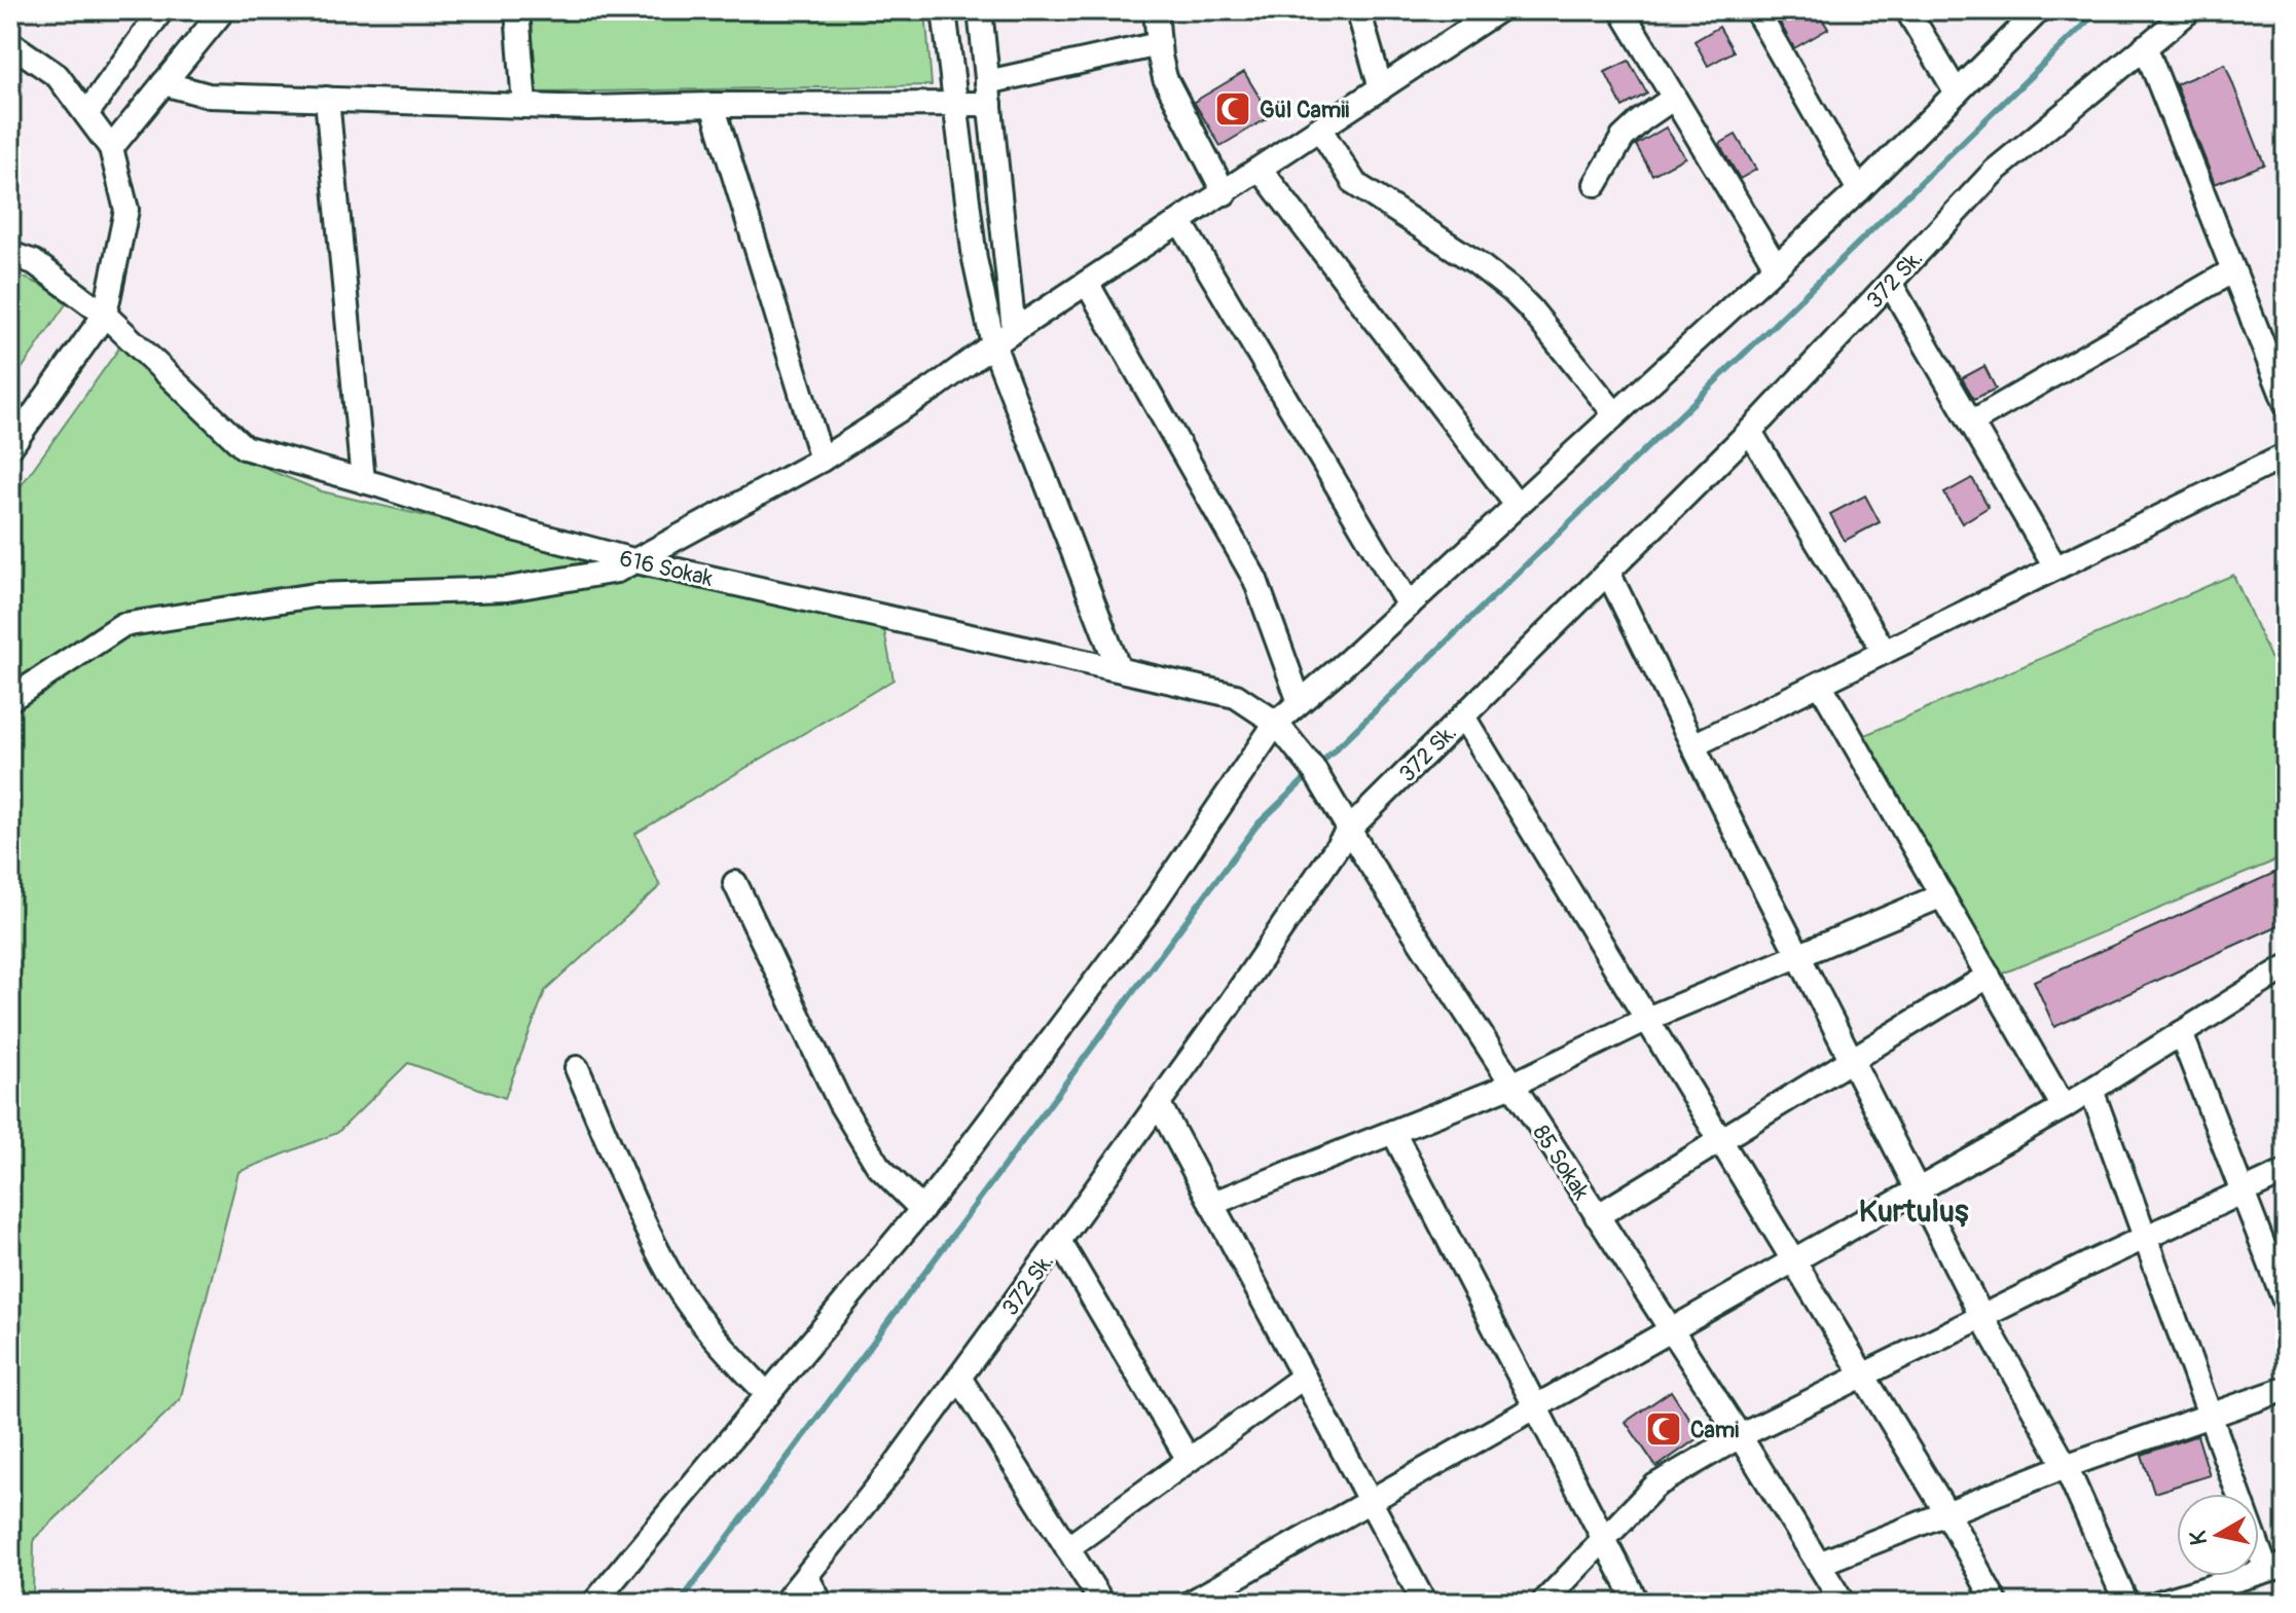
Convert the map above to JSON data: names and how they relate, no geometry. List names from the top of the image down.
{
  "streets": {
    "street": ["372 Sk.", "616 Sokak", "85 Sokak"]
  },
  "crossings": [
    ["372 Sk.", "85 Sokak"],
    ["616 Sokak", "85 Sokak"]
  ],
  "districts": ["Kurtuluş"],
  "places": {
    "mosque": ["Gül Camii", "Cami"]
  },
  "north": "left"
}
